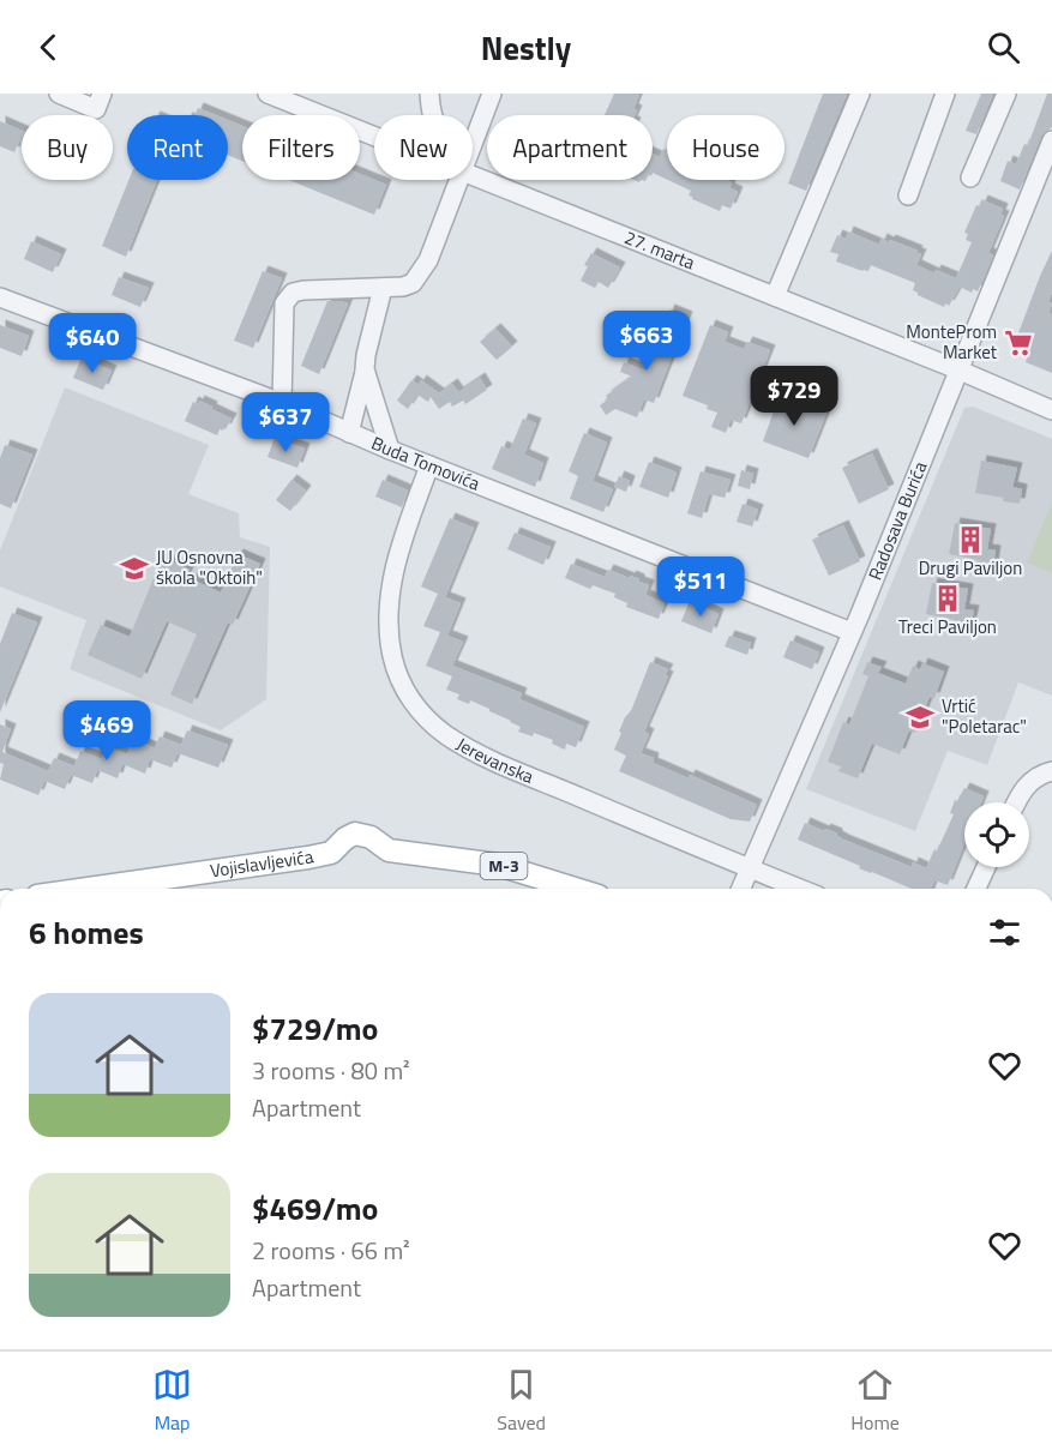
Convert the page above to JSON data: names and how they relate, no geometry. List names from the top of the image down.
{
  "streets": {
    "main road": ["Vojislavljevića", "M-3"],
    "street": [
      "27. marta",
      "Buda Tomovića",
      "Radosava Burića",
      "Jerevanska"
    ]
  },
  "crossings": [
    ["27. marta", "Radosava Burića"],
    ["Buda Tomovića", "Radosava Burića"],
    ["Buda Tomovića", "Jerevanska"],
    ["Radosava Burića", "Jerevanska"]
  ],
  "places": {
    "supermarket": ["MonteProm Market"],
    "building": ["Drugi Paviljon", "Treci Paviljon"],
    "school or university": ["JU Osnovna škola \"Oktoih\"", "Vrtić \"Poletarac\""]
  },
  "page": {
    "header": "Nestly",
    "chip": [
      "Buy",
      "Rent",
      "Filters",
      "New",
      "Apartment",
      "House"
    ],
    "price": [
      "$663",
      "$640",
      "$729",
      "$637",
      "$511",
      "$469"
    ],
    "heading": "6 homes",
    "list": [
      {
        "name": "$729/mo",
        "note": "3 rooms · 80 m² · Apartment"
      },
      {
        "name": "$469/mo",
        "note": "2 rooms · 66 m² · Apartment"
      }
    ],
    "tabs": ["Map", "Saved", "Home"]
  }
}
